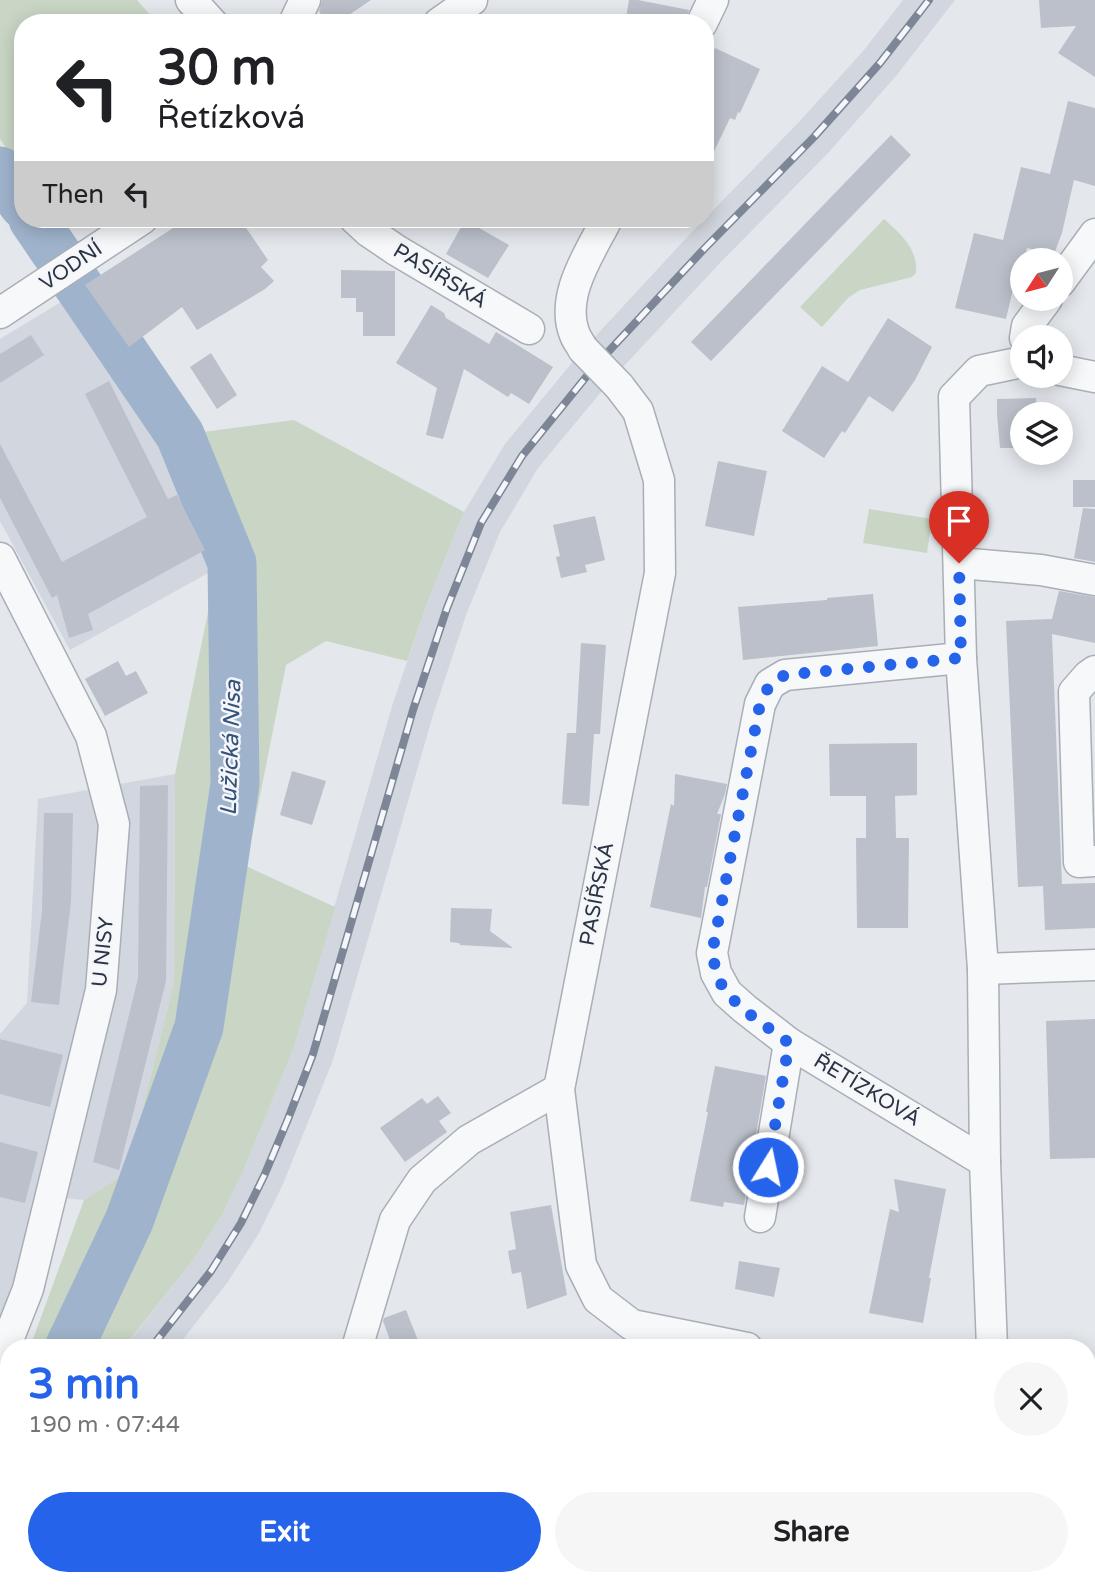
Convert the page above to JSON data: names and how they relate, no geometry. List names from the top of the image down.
{
  "streets": {
    "street": [
      "VODNÍ",
      "PASÍŘSKÁ",
      "U NISY",
      "ŘETÍZKOVÁ"
    ]
  },
  "water": ["Lužická Nisa"],
  "north": "bottom left",
  "page": {
    "turn": ["30 m", "Řetízková"],
    "then": "Then",
    "heading": ["3 min", "190 m · 07:44"],
    "buttons": ["Exit", "Share"]
  }
}
